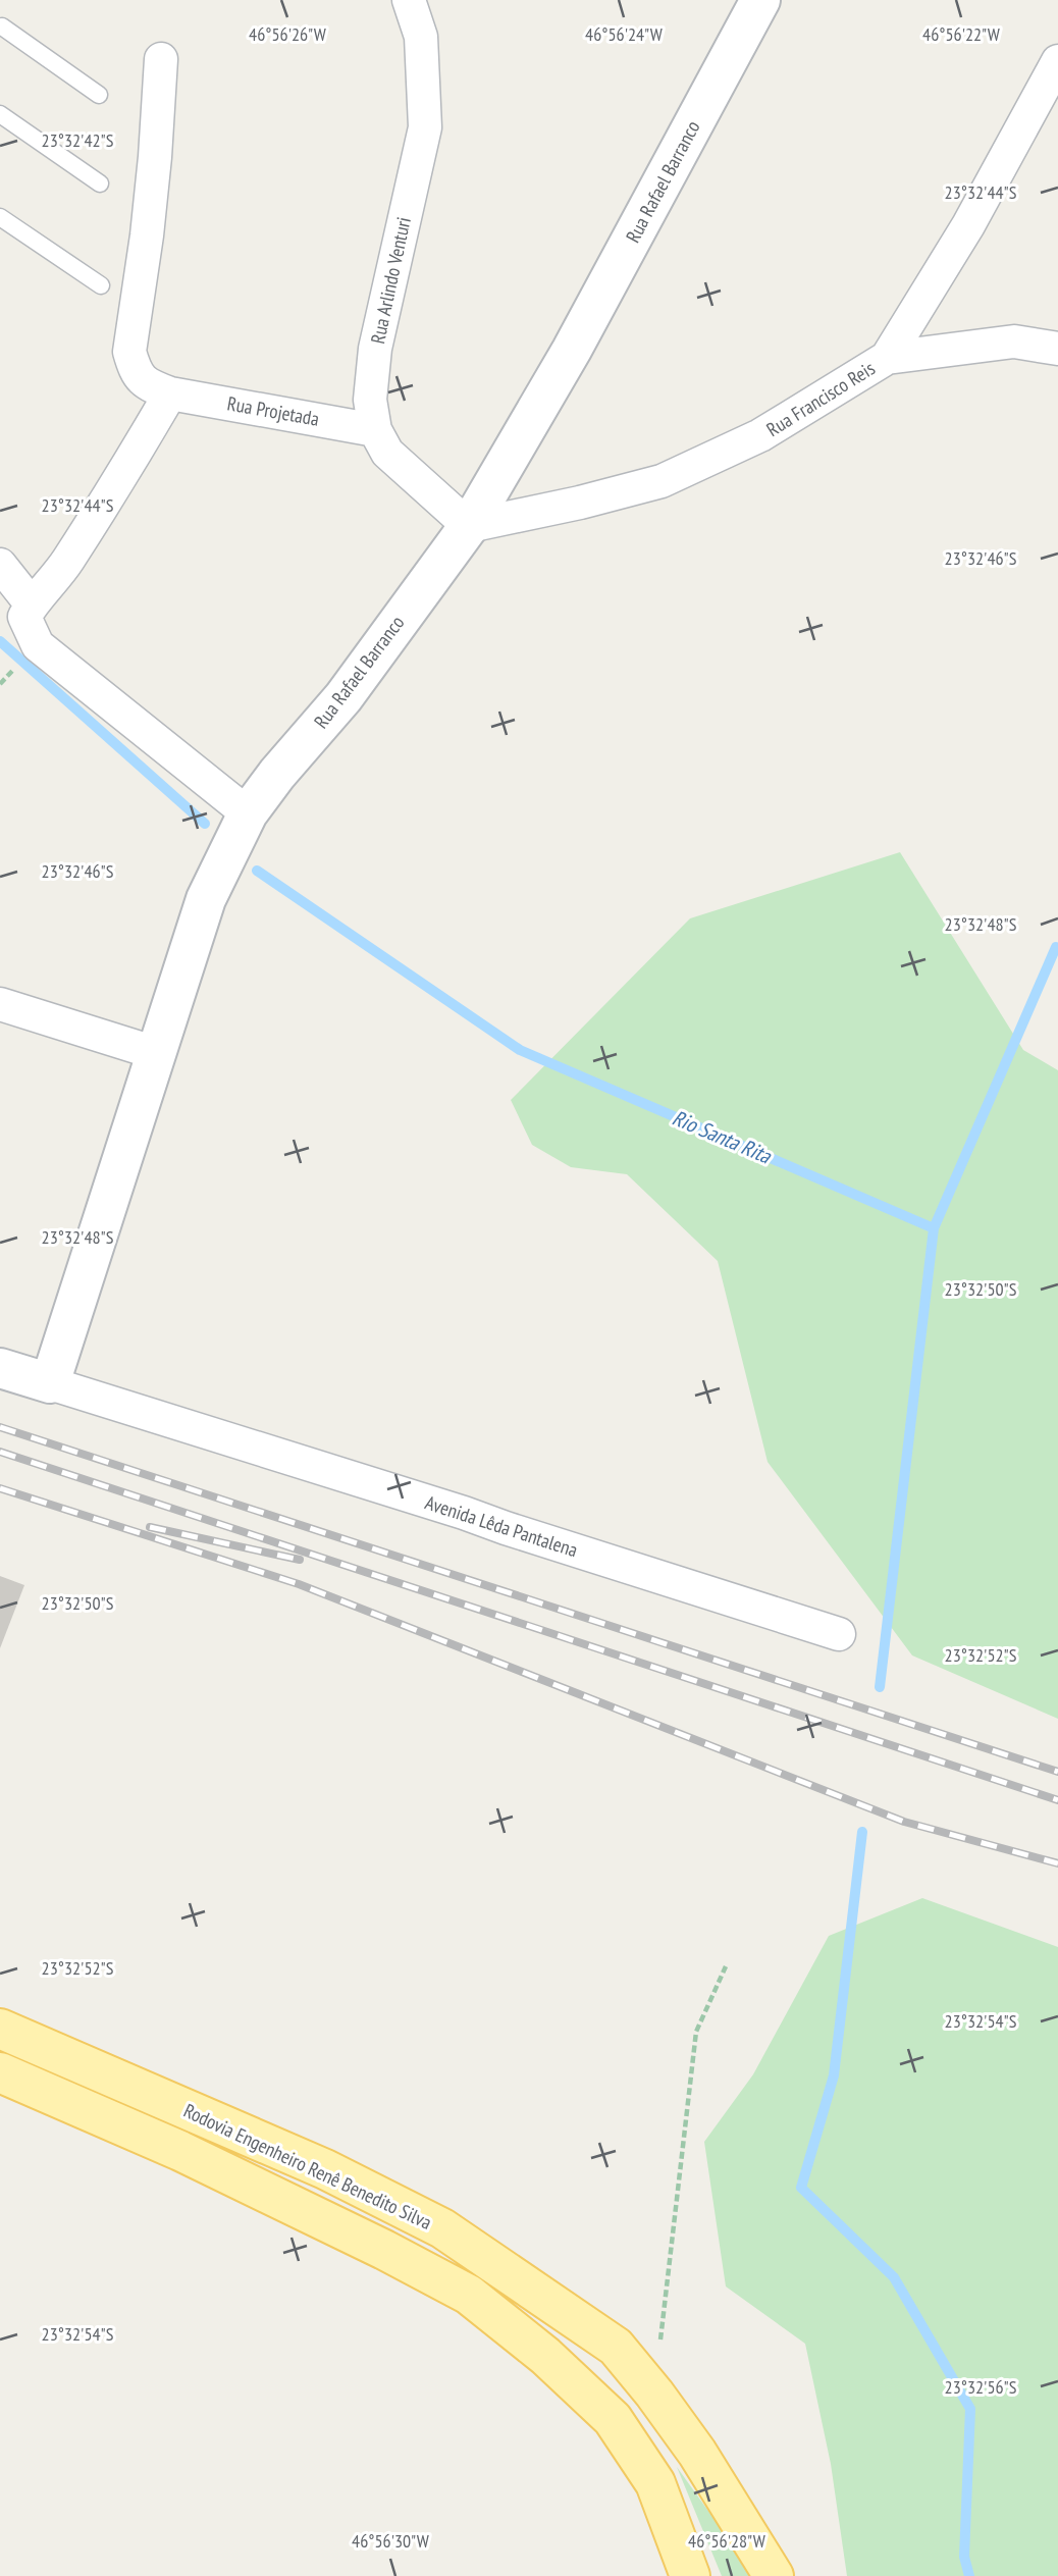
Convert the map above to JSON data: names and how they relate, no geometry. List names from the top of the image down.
{
  "streets": {
    "main road": ["Rodovia Engenheiro Renê Benedito Silva"],
    "street": [
      "Rua Rafael Barranco",
      "Rua Arlindo Venturi",
      "Rua Francisco Reis",
      "Rua Projetada",
      "Avenida Lêda Pantalena"
    ]
  },
  "crossings": [
    ["Rua Rafael Barranco", "Rua Arlindo Venturi"],
    ["Rua Rafael Barranco", "Rua Francisco Reis"],
    ["Rua Rafael Barranco", "Avenida Lêda Pantalena"],
    ["Rua Arlindo Venturi", "Rua Francisco Reis"],
    ["Rua Arlindo Venturi", "Rua Projetada"]
  ],
  "water": ["Rio Santa Rita"],
  "coordinates": [
    "46°56'26\"W",
    "46°56'24\"W",
    "46°56'22\"W",
    "23°32'42\"S",
    "23°32'44\"S",
    "23°32'46\"S",
    "23°32'48\"S",
    "23°32'50\"S",
    "23°32'52\"S",
    "23°32'54\"S",
    "23°32'56\"S",
    "46°56'30\"W",
    "46°56'28\"W"
  ]
}
